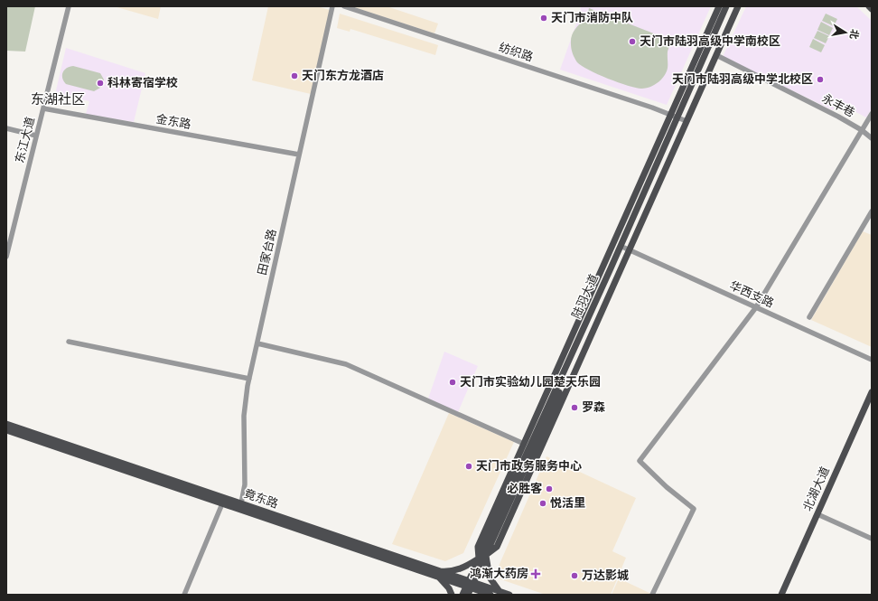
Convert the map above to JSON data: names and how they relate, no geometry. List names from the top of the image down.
{
  "streets": {
    "main road": ["陆羽大道", "北湖大道", "竟东路"],
    "street": [
      "纺织路",
      "永丰巷",
      "金东路",
      "东江大道",
      "田家台路",
      "华西支路"
    ]
  },
  "crossings": [
    ["纺织路", "陆羽大道"],
    ["金东路", "东江大道"],
    ["金东路", "田家台路"],
    ["田家台路", "竟东路"],
    ["陆羽大道", "竟东路"]
  ],
  "districts": ["东湖社区"],
  "places": {
    "other": [
      "天门市消防中队",
      "天门市陆羽高级中学南校区",
      "天门东方龙酒店",
      "天门市陆羽高级中学北校区",
      "科林寄宿学校",
      "天门市实验幼儿园楚天乐园",
      "罗森",
      "天门市政务服务中心",
      "必胜客",
      "悦活里",
      "万达影城"
    ],
    "health": ["鸿渐大药房"]
  },
  "north": "right"
}
